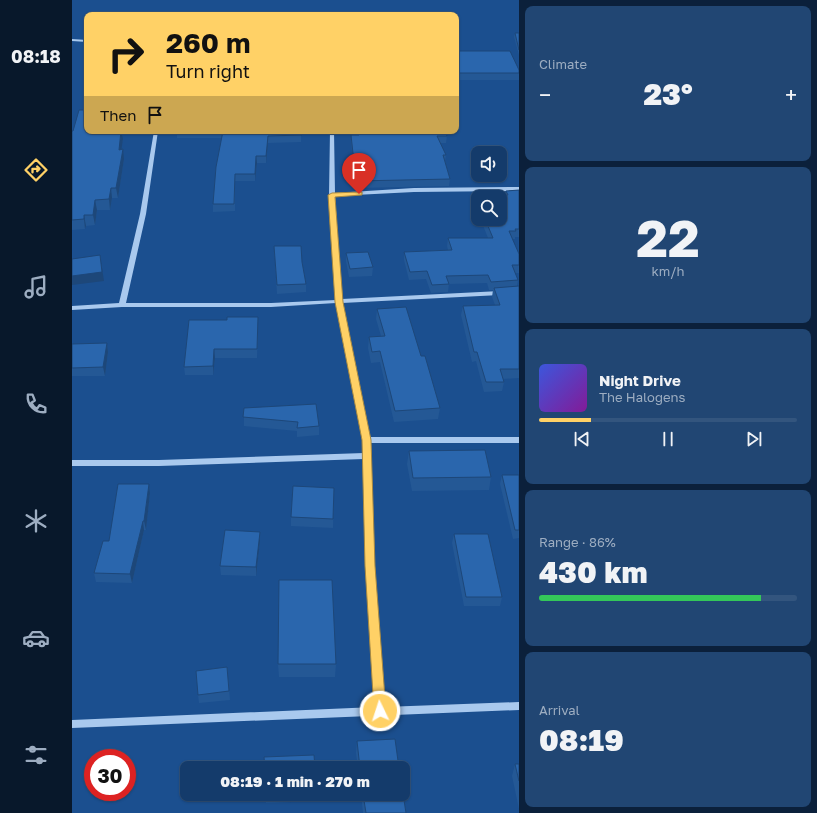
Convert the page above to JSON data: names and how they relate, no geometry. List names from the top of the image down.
{
  "page": {
    "tabs": "08:18",
    "tile": [
      "Climate",
      ["22", "km/h"],
      ["Range · 86%", "430 km"],
      ["Arrival", "08:19"]
    ],
    "turn": ["260 m", "Turn right"],
    "heat": ["−", "23°", "+"],
    "then": "Then",
    "song": ["Night Drive", "The Halogens"],
    "limit": "30",
    "trip": "08:19 · 1 min · 270 m"
  }
}
